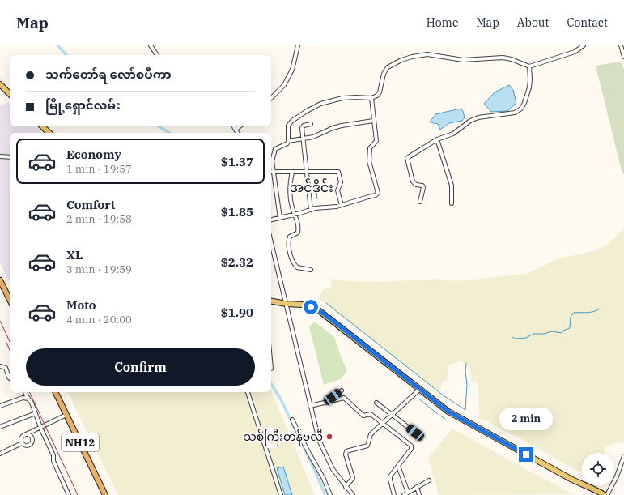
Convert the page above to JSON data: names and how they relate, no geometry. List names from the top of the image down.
{
  "streets": {
    "highway": ["NH12"]
  },
  "districts": ["အင်ဒိုင်း"],
  "places": ["သစ်ကြီးတန်ဗလီ"],
  "page": {
    "header": "Map",
    "nav": [
      "Home",
      "Map",
      "About",
      "Contact"
    ],
    "banner": ["သက်တော်ရ လော်စပီကာ", "မြို့ရှောင်လမ်း"],
    "list": [
      {
        "name": "Economy",
        "note": "1 min · 19:57",
        "value": "$1.37"
      },
      {
        "name": "Comfort",
        "note": "2 min · 19:58",
        "value": "$1.85"
      },
      {
        "name": "XL",
        "note": "3 min · 19:59",
        "value": "$2.32"
      },
      {
        "name": "Moto",
        "note": "4 min · 20:00",
        "value": "$1.90"
      }
    ],
    "buttons": "Confirm",
    "bubble": "2 min"
  }
}
